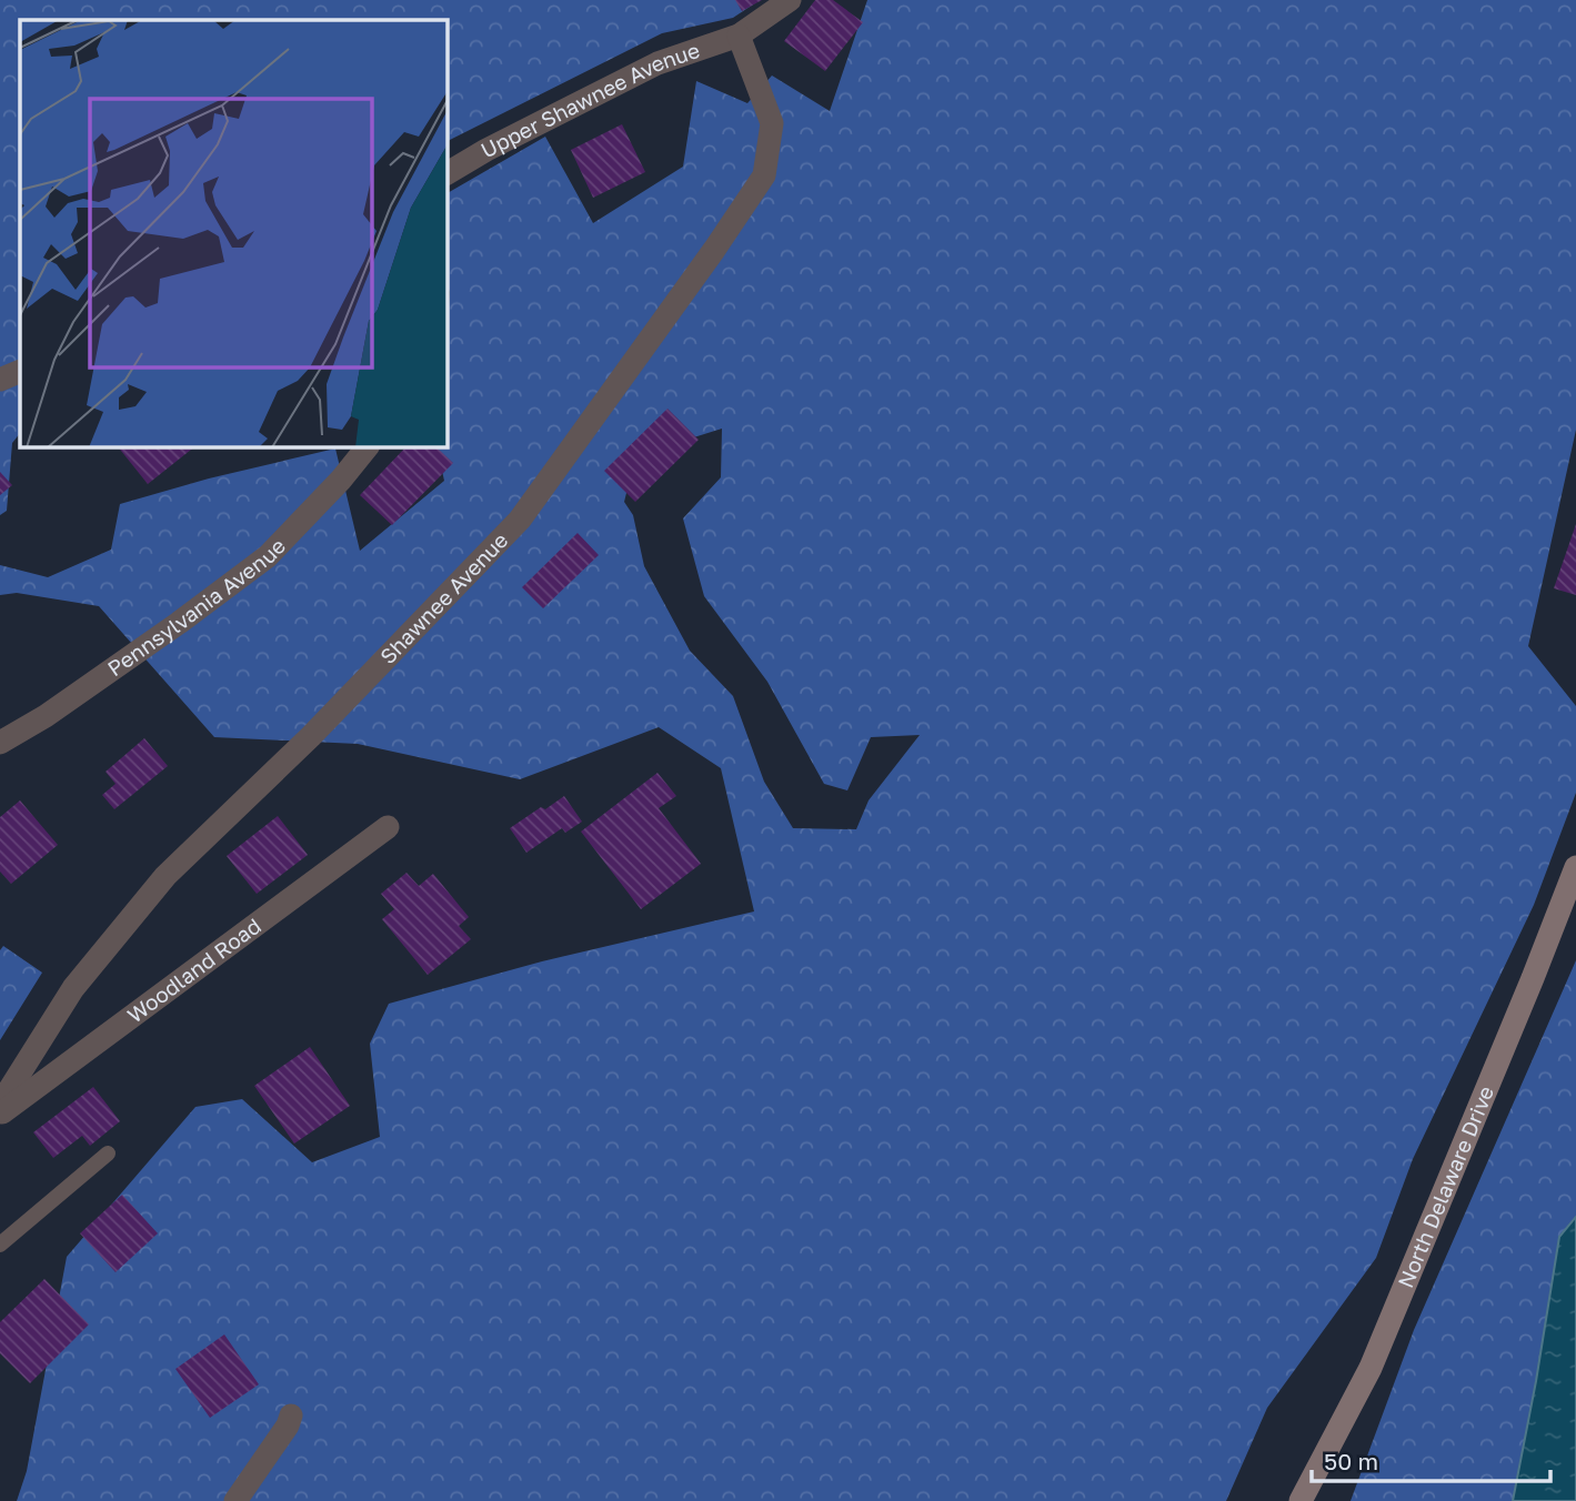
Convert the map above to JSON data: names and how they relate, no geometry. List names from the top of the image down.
{
  "streets": {
    "main road": ["North Delaware Drive"],
    "street": [
      "Upper Shawnee Avenue",
      "Shawnee Avenue",
      "Pennsylvania Avenue",
      "Woodland Road"
    ]
  },
  "crossings": [
    ["Upper Shawnee Avenue", "Shawnee Avenue"]
  ],
  "scale_bar": "50 m"
}
